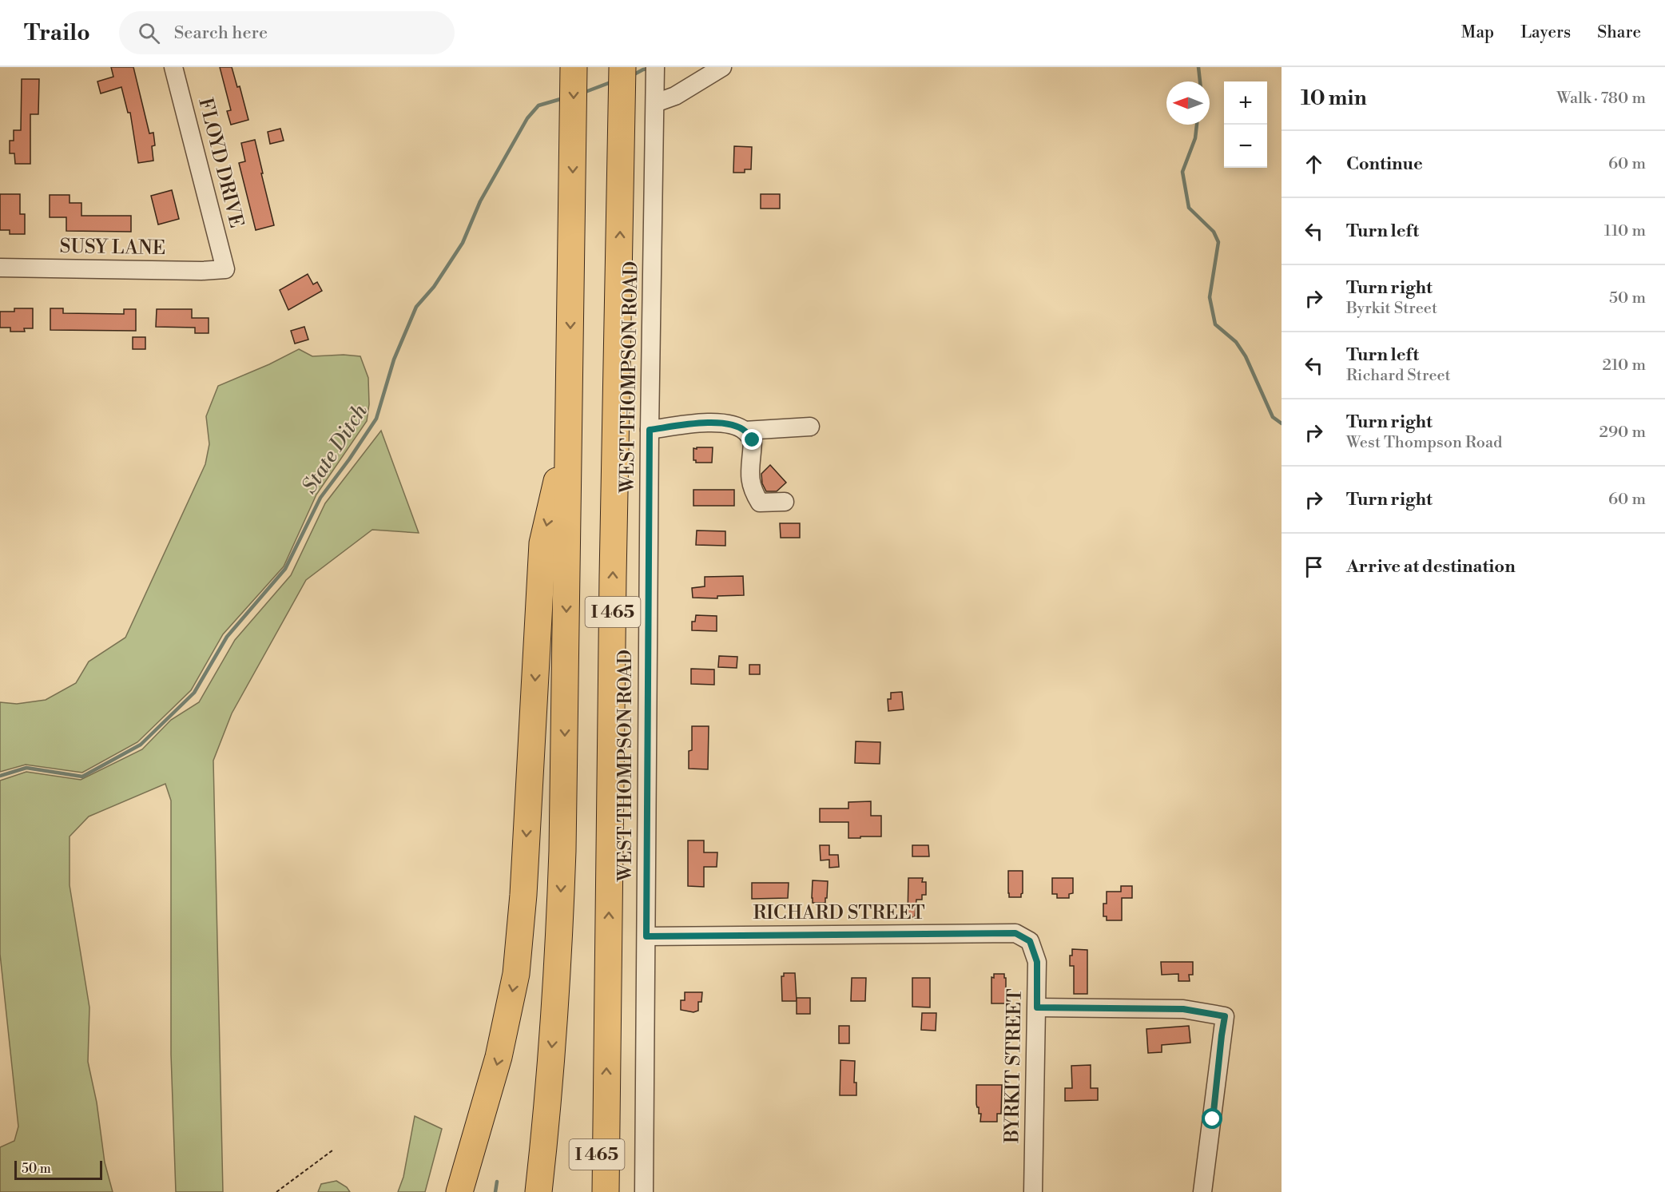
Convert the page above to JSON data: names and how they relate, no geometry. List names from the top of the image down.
{
  "streets": {
    "highway": ["I 465"],
    "street": [
      "FLOYD DRIVE",
      "SUSY LANE",
      "WEST THOMPSON ROAD",
      "RICHARD STREET",
      "BYRKIT STREET"
    ]
  },
  "crossings": [
    ["FLOYD DRIVE", "SUSY LANE"],
    ["WEST THOMPSON ROAD", "RICHARD STREET"],
    ["RICHARD STREET", "BYRKIT STREET"]
  ],
  "water": ["State Ditch"],
  "scale_bar": "50 m",
  "north": "left",
  "page": {
    "header": "Trailo",
    "search": "Search here",
    "nav": ["Map", "Layers", "Share"],
    "heading": ["10 min", "Walk · 780 m"],
    "map_buttons": ["+", "−"],
    "list": [
      ["Continue", "60 m"],
      ["Turn left", "110 m"],
      ["Turn right", "Byrkit Street", "50 m"],
      ["Turn left", "Richard Street", "210 m"],
      ["Turn right", "West Thompson Road", "290 m"],
      ["Turn right", "60 m"],
      "Arrive at destination"
    ],
    "scale": "50 m"
  }
}
